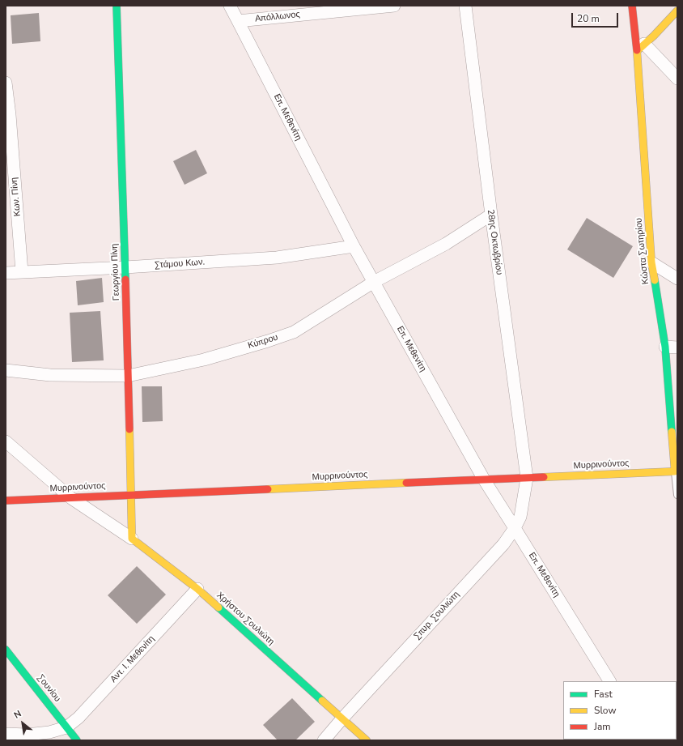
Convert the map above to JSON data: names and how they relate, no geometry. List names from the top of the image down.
{
  "streets": {
    "street": [
      "Απόλλωνος",
      "Επ. Μεθενίτη",
      "Κων. Πίνη",
      "28ης Οκτωβρίου",
      "Κώστα Σωτηρίου",
      "Στάμου Κων.",
      "Γεωργίου Πίνη",
      "Κύπρου",
      "Μυρρινούντος",
      "Σπυρ. Σουλιώτη",
      "Χρήστου Σουλιώτη",
      "Αντ. Ι. Μεθενίτη",
      "Σουνίου"
    ]
  },
  "crossings": [
    ["Απόλλωνος", "Επ. Μεθενίτη"],
    ["Επ. Μεθενίτη", "Στάμου Κων."],
    ["Επ. Μεθενίτη", "Κύπρου"],
    ["Επ. Μεθενίτη", "Μυρρινούντος"],
    ["Επ. Μεθενίτη", "Σπυρ. Σουλιώτη"],
    ["Κων. Πίνη", "Στάμου Κων."],
    ["28ης Οκτωβρίου", "Κύπρου"],
    ["28ης Οκτωβρίου", "Μυρρινούντος"],
    ["28ης Οκτωβρίου", "Σπυρ. Σουλιώτη"],
    ["Κώστα Σωτηρίου", "Μυρρινούντος"],
    ["Στάμου Κων.", "Γεωργίου Πίνη"],
    ["Γεωργίου Πίνη", "Κύπρου"],
    ["Γεωργίου Πίνη", "Μυρρινούντος"],
    ["Γεωργίου Πίνη", "Χρήστου Σουλιώτη"],
    ["Μυρρινούντος", "Σπυρ. Σουλιώτη"],
    ["Σπυρ. Σουλιώτη", "Χρήστου Σουλιώτη"],
    ["Χρήστου Σουλιώτη", "Αντ. Ι. Μεθενίτη"],
    ["Αντ. Ι. Μεθενίτη", "Σουνίου"]
  ],
  "legend": ["Fast", "Slow", "Jam"],
  "scale_bar": "20 m",
  "north": "top left"
}
